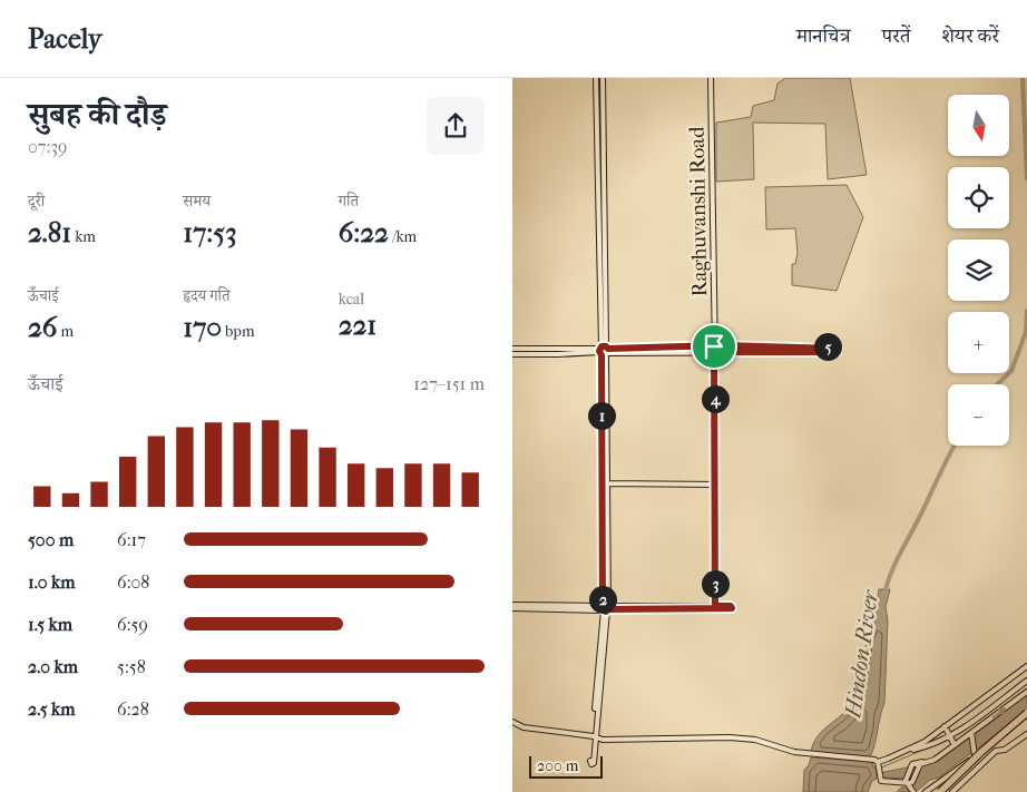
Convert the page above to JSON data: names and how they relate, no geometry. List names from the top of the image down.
{
  "streets": {
    "street": ["Raghuvanshi Road"]
  },
  "water": ["Hindon River"],
  "scale_bar": "200 m",
  "north": "bottom",
  "page": {
    "header": "Pacely",
    "nav": ["मानचित्र", "परतें", "शेयर करें"],
    "heading": ["सुबह की दौड़", "07:39"],
    "map_buttons": ["+", "−"],
    "stats": [
      ["दूरी", "2.81 km"],
      ["समय", "17:53"],
      ["गति", "6:22 /km"],
      ["ऊँचाई", "26 m"],
      ["हृदय गति", "170 bpm"],
      ["kcal", "221"]
    ],
    "pins": [
      "5",
      "4",
      "1",
      "3",
      "2"
    ],
    "chart": ["ऊँचाई", "127–151 m"],
    "list": [
      {
        "name": "500 m",
        "note": "6:17"
      },
      {
        "name": "1.0 km",
        "note": "6:08"
      },
      {
        "name": "1.5 km",
        "note": "6:59"
      },
      {
        "name": "2.0 km",
        "note": "5:58"
      },
      {
        "name": "2.5 km",
        "note": "6:28"
      }
    ],
    "scale": "200 m"
  }
}
